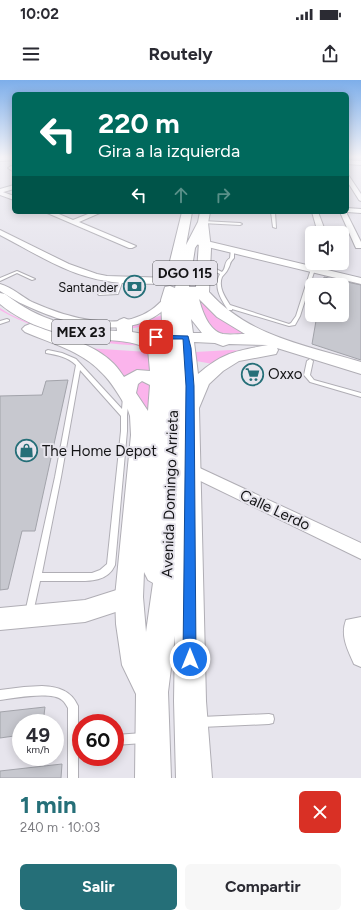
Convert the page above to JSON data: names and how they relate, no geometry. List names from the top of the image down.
{
  "streets": {
    "main road": ["DGO 115", "MEX 23", "Avenida Domingo Arrieta"],
    "street": ["Calle Lerdo"]
  },
  "crossings": [
    ["MEX 23", "Avenida Domingo Arrieta"]
  ],
  "places": {
    "bank": ["Santander"],
    "supermarket": ["Oxxo"],
    "shop": ["The Home Depot"]
  },
  "page": {
    "status": "10:02",
    "header": "Routely",
    "turn": ["220 m", "Gira a la izquierda"],
    "speed": "49 km/h",
    "limit": "60",
    "heading": ["1 min", "240 m · 10:03"],
    "buttons": ["Salir", "Compartir"]
  }
}
